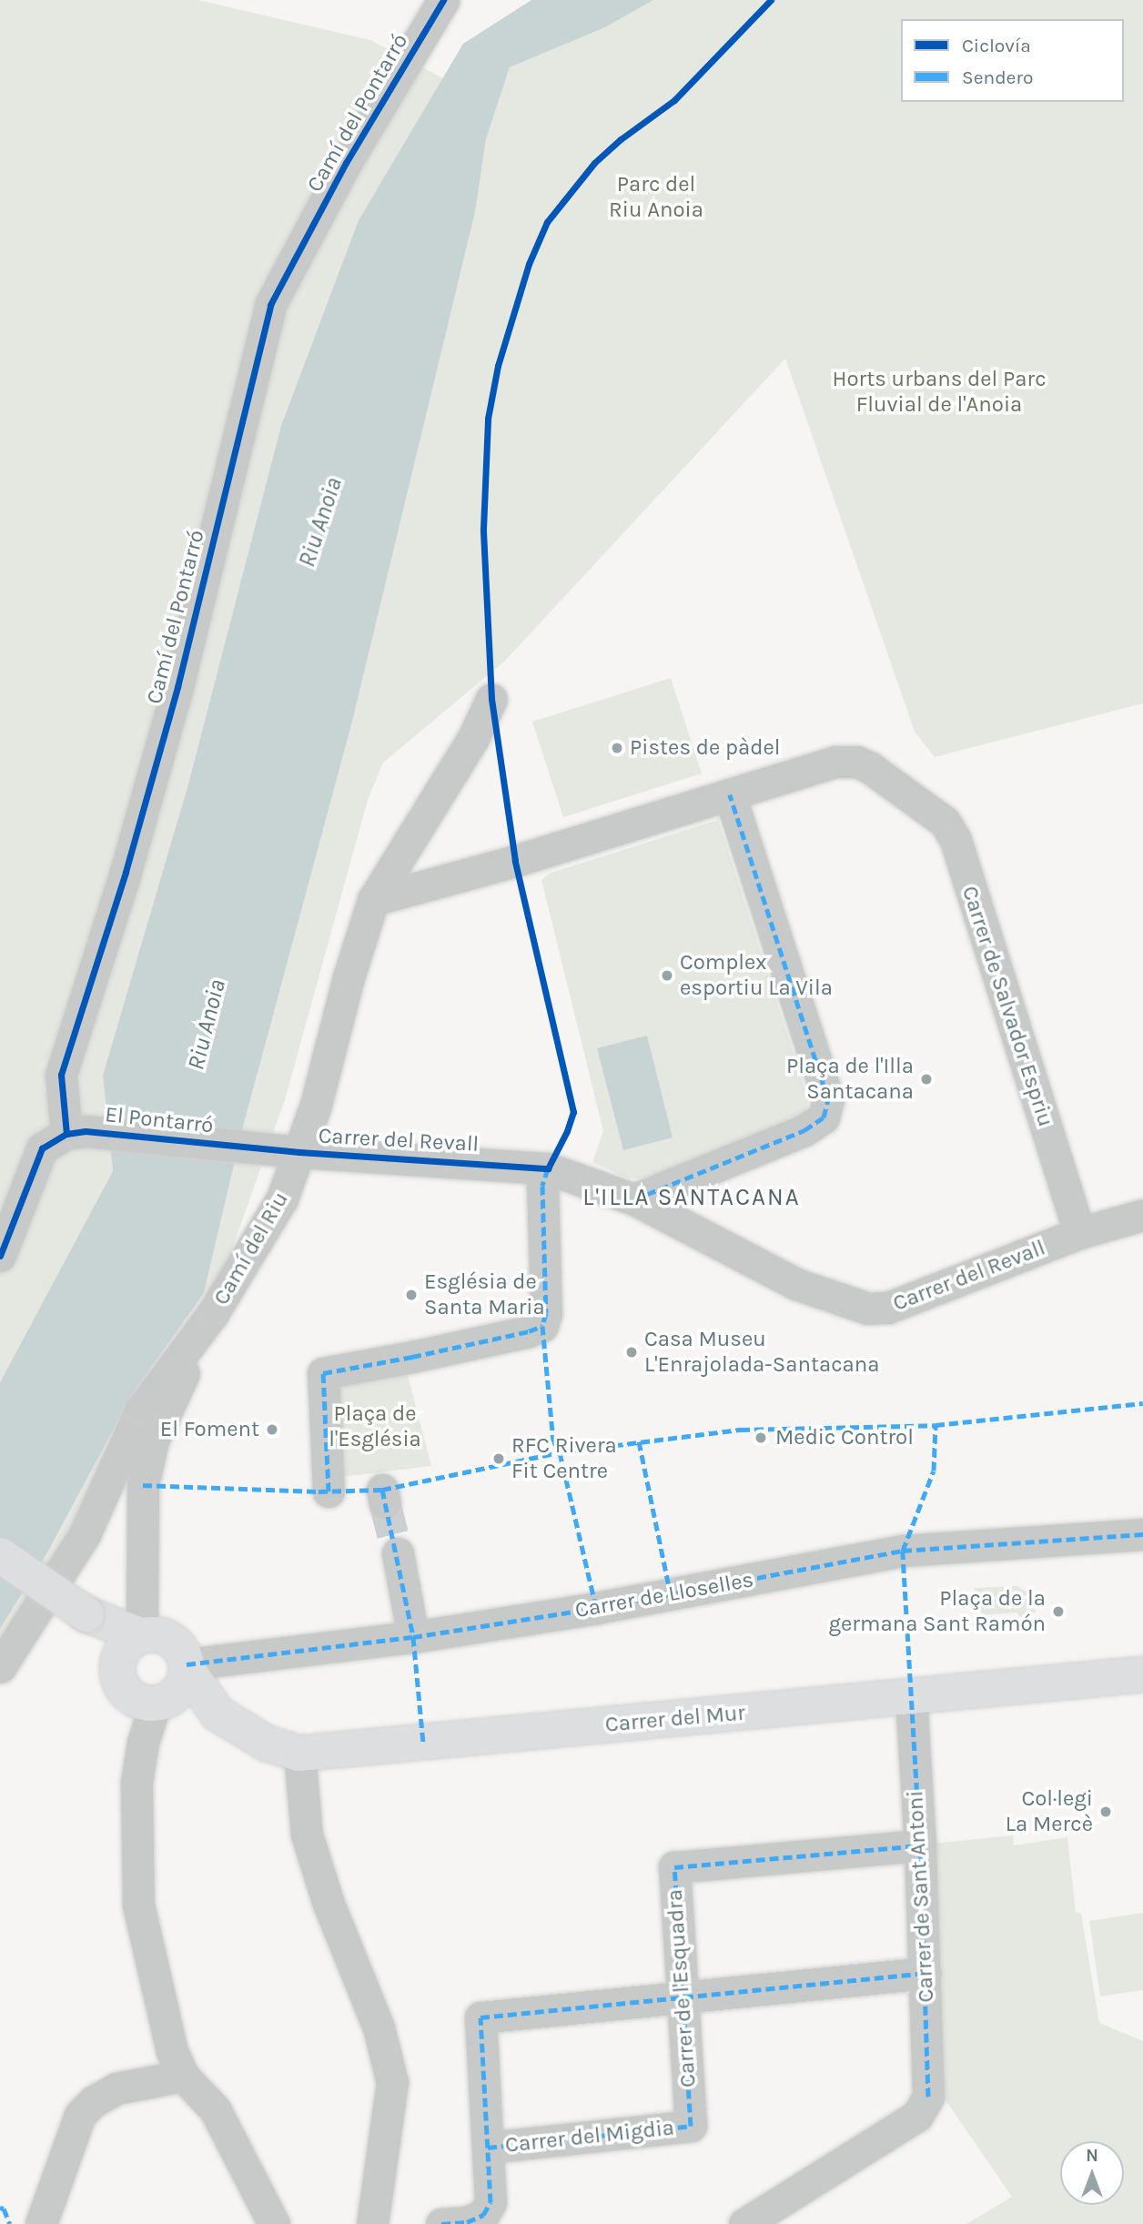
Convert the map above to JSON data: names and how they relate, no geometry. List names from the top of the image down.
{
  "streets": {
    "main road": ["Carrer del Mur"],
    "street": [
      "Camí del Pontarró",
      "Carrer de Salvador Espriu",
      "El Pontarró",
      "Carrer del Revall",
      "Camí del Riu",
      "Carrer de Lloselles",
      "Carrer de Sant Antoni",
      "Carrer de l'Esquadra",
      "Carrer del Migdia"
    ]
  },
  "crossings": [
    ["Camí del Pontarró", "El Pontarró"],
    ["Carrer de Salvador Espriu", "Carrer del Revall"],
    ["Carrer de Salvador Espriu", "Camí del Riu"],
    ["El Pontarró", "Carrer del Revall"],
    ["Carrer del Revall", "Camí del Riu"],
    ["Carrer del Mur", "Carrer de Sant Antoni"],
    ["Carrer de Sant Antoni", "Carrer de l'Esquadra"],
    ["Carrer de l'Esquadra", "Carrer del Migdia"]
  ],
  "districts": ["L'ILLA SANTACANA"],
  "water": ["Riu Anoia"],
  "parks": ["Parc del Riu Anoia", "Horts urbans del Parc Fluvial de l'Anoia", "Plaça de l'Església"],
  "places": [
    "Pistes de pàdel",
    "Complex esportiu La Vila",
    "Plaça de l'Illa Santacana",
    "Església de Santa Maria",
    "Casa Museu L'Enrajolada-Santacana",
    "El Foment",
    "Medic Control",
    "RFC Rivera Fit Centre",
    "Plaça de la germana Sant Ramón",
    "Col·legi La Mercè"
  ],
  "legend": ["Ciclovía", "Sendero"],
  "north": "top"
}
